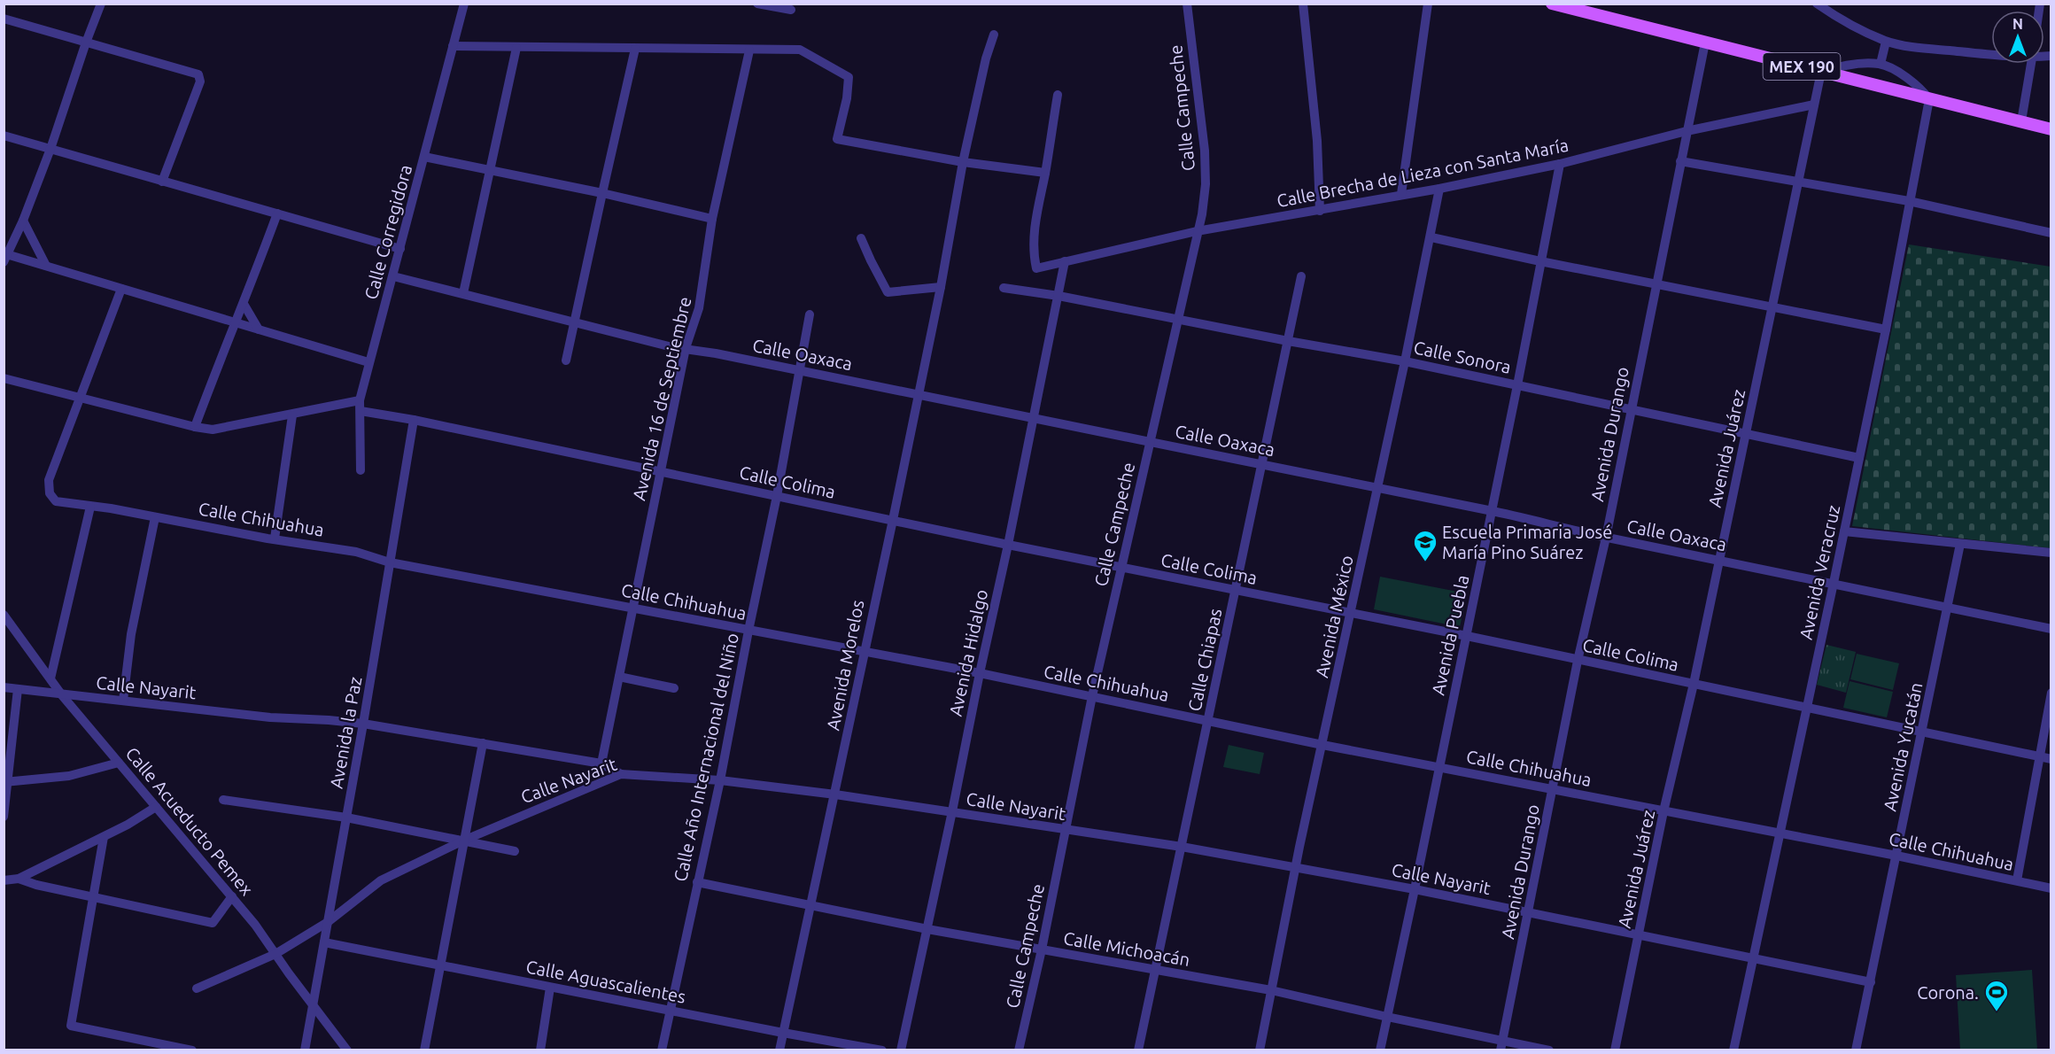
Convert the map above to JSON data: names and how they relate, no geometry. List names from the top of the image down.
{
  "streets": {
    "main road": ["MEX 190"],
    "street": [
      "Calle Campeche",
      "Calle Brecha de Lieza con Santa María",
      "Calle Corregidora",
      "Calle Oaxaca",
      "Calle Sonora",
      "Avenida 16 de Septiembre",
      "Avenida Durango",
      "Avenida Juárez",
      "Calle Colima",
      "Calle Chihuahua",
      "Avenida Veracruz",
      "Avenida México",
      "Avenida Puebla",
      "Avenida Hidalgo",
      "Calle Chiapas",
      "Avenida Morelos",
      "Calle Nayarit",
      "Avenida la Paz",
      "Avenida Yucatán",
      "Calle Año Internacional del Niño",
      "Calle Acueducto Pemex",
      "Calle Michoacán",
      "Calle Aguascalientes"
    ]
  },
  "crossings": [
    ["MEX 190", "Avenida Durango"],
    ["MEX 190", "Avenida Juárez"],
    ["MEX 190", "Avenida Veracruz"],
    ["Calle Campeche", "Calle Brecha de Lieza con Santa María"],
    ["Calle Campeche", "Calle Oaxaca"],
    ["Calle Campeche", "Calle Sonora"],
    ["Calle Campeche", "Calle Colima"],
    ["Calle Campeche", "Calle Chihuahua"],
    ["Calle Campeche", "Calle Nayarit"],
    ["Calle Campeche", "Calle Michoacán"],
    ["Calle Brecha de Lieza con Santa María", "Avenida Durango"],
    ["Calle Brecha de Lieza con Santa María", "Avenida Juárez"],
    ["Calle Brecha de Lieza con Santa María", "Avenida México"],
    ["Calle Brecha de Lieza con Santa María", "Avenida Puebla"],
    ["Calle Brecha de Lieza con Santa María", "Avenida Hidalgo"],
    ["Calle Corregidora", "Calle Oaxaca"],
    ["Calle Corregidora", "Calle Colima"],
    ["Calle Oaxaca", "Avenida 16 de Septiembre"],
    ["Calle Oaxaca", "Avenida Durango"],
    ["Calle Oaxaca", "Avenida Juárez"],
    ["Calle Oaxaca", "Avenida Veracruz"],
    ["Calle Oaxaca", "Avenida México"],
    ["Calle Oaxaca", "Avenida Puebla"],
    ["Calle Oaxaca", "Avenida Hidalgo"],
    ["Calle Oaxaca", "Calle Chiapas"],
    ["Calle Oaxaca", "Avenida Morelos"],
    ["Calle Oaxaca", "Avenida Yucatán"],
    ["Calle Oaxaca", "Calle Año Internacional del Niño"],
    ["Calle Sonora", "Avenida Durango"],
    ["Calle Sonora", "Avenida Juárez"],
    ["Calle Sonora", "Avenida Veracruz"],
    ["Calle Sonora", "Avenida México"],
    ["Calle Sonora", "Avenida Puebla"],
    ["Calle Sonora", "Avenida Hidalgo"],
    ["Calle Sonora", "Calle Chiapas"],
    ["Avenida 16 de Septiembre", "Calle Colima"],
    ["Avenida 16 de Septiembre", "Calle Chihuahua"],
    ["Avenida 16 de Septiembre", "Calle Nayarit"],
    ["Avenida Durango", "Calle Colima"],
    ["Avenida Durango", "Calle Chihuahua"],
    ["Avenida Durango", "Calle Nayarit"],
    ["Avenida Durango", "Calle Michoacán"],
    ["Avenida Juárez", "Calle Colima"],
    ["Avenida Juárez", "Calle Chihuahua"],
    ["Avenida Juárez", "Calle Nayarit"],
    ["Calle Colima", "Avenida Veracruz"],
    ["Calle Colima", "Avenida México"],
    ["Calle Colima", "Avenida Puebla"],
    ["Calle Colima", "Avenida Hidalgo"],
    ["Calle Colima", "Calle Chiapas"],
    ["Calle Colima", "Avenida Morelos"],
    ["Calle Colima", "Avenida la Paz"],
    ["Calle Colima", "Avenida Yucatán"],
    ["Calle Colima", "Calle Año Internacional del Niño"],
    ["Calle Chihuahua", "Avenida Veracruz"],
    ["Calle Chihuahua", "Avenida México"],
    ["Calle Chihuahua", "Avenida Puebla"],
    ["Calle Chihuahua", "Avenida Hidalgo"],
    ["Calle Chihuahua", "Calle Chiapas"],
    ["Calle Chihuahua", "Avenida Morelos"],
    ["Calle Chihuahua", "Avenida la Paz"],
    ["Calle Chihuahua", "Avenida Yucatán"],
    ["Calle Chihuahua", "Calle Año Internacional del Niño"],
    ["Avenida Veracruz", "Calle Nayarit"],
    ["Avenida México", "Calle Nayarit"],
    ["Avenida México", "Calle Michoacán"],
    ["Avenida Puebla", "Calle Nayarit"],
    ["Avenida Puebla", "Calle Michoacán"],
    ["Avenida Hidalgo", "Calle Nayarit"],
    ["Avenida Hidalgo", "Calle Michoacán"],
    ["Calle Chiapas", "Calle Nayarit"],
    ["Calle Chiapas", "Calle Michoacán"],
    ["Avenida Morelos", "Calle Nayarit"],
    ["Avenida Morelos", "Calle Michoacán"],
    ["Avenida Morelos", "Calle Aguascalientes"],
    ["Calle Nayarit", "Avenida la Paz"],
    ["Calle Nayarit", "Avenida Yucatán"],
    ["Calle Nayarit", "Calle Año Internacional del Niño"],
    ["Calle Nayarit", "Calle Acueducto Pemex"],
    ["Avenida la Paz", "Calle Acueducto Pemex"],
    ["Avenida la Paz", "Calle Aguascalientes"],
    ["Calle Año Internacional del Niño", "Calle Michoacán"],
    ["Calle Año Internacional del Niño", "Calle Aguascalientes"]
  ],
  "places": {
    "school or university": ["Escuela Primaria José María Pino Suárez"],
    "sports": ["Corona."]
  },
  "north": "top"
}
